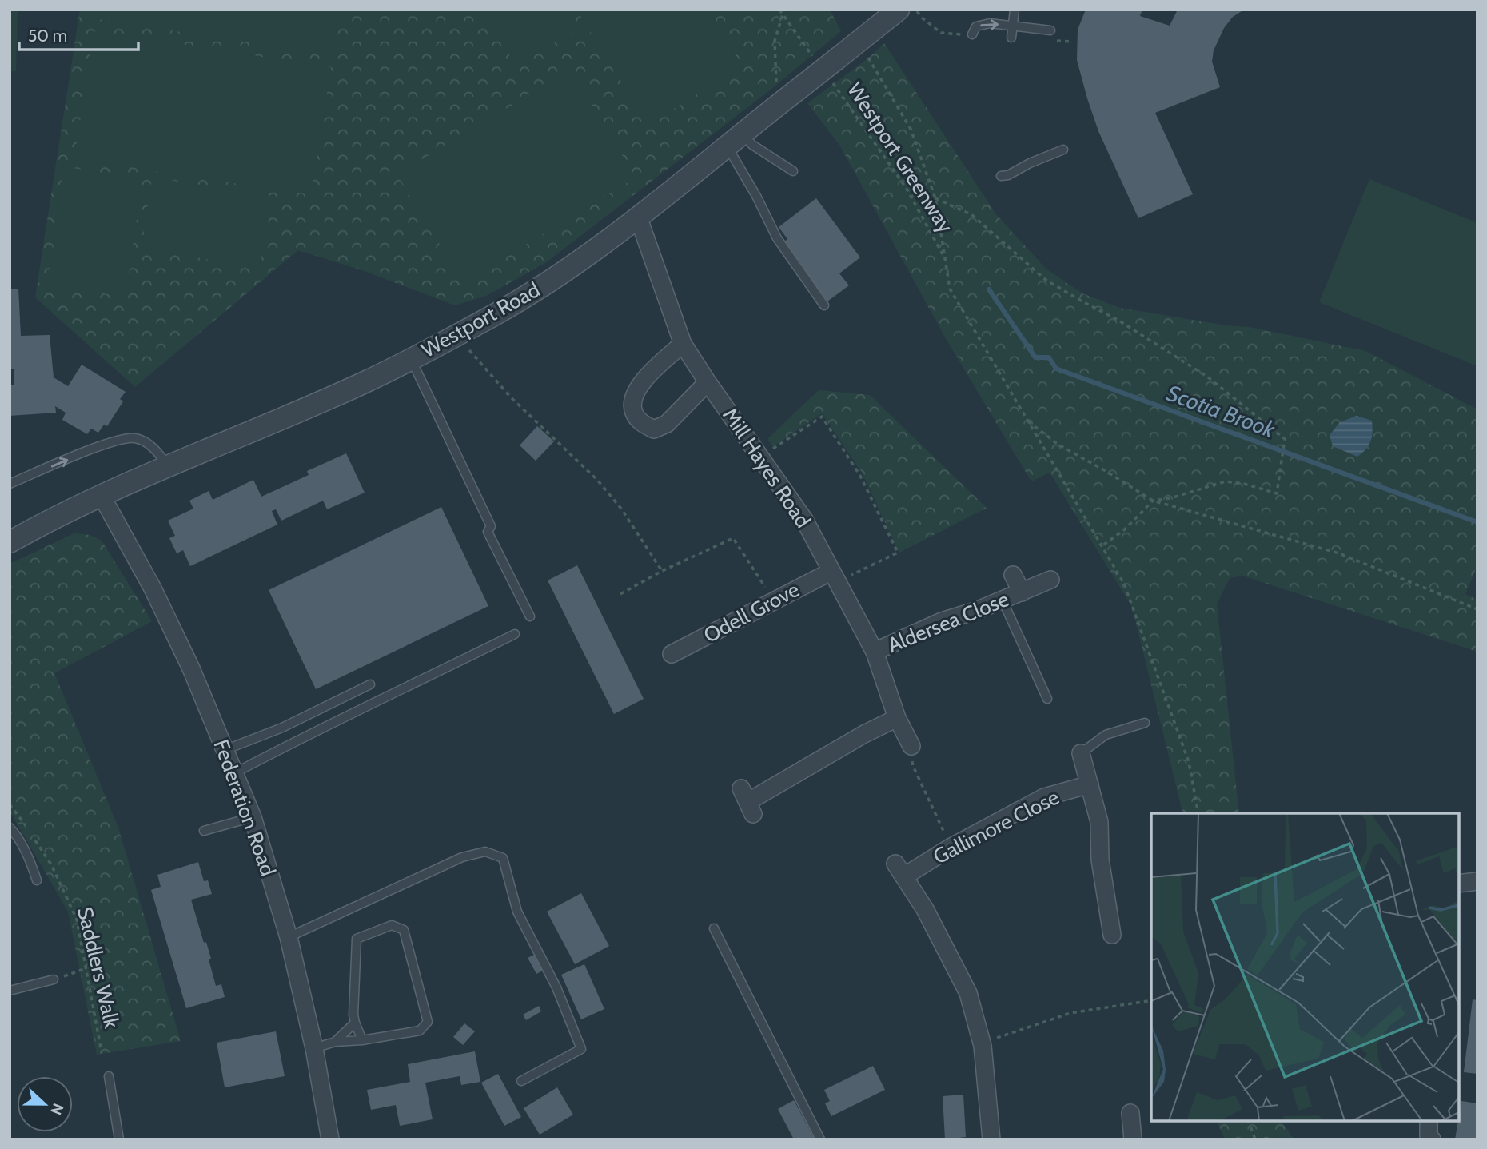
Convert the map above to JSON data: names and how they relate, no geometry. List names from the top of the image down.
{
  "streets": {
    "street": [
      "Westport Road",
      "Mill Hayes Road",
      "Odell Grove",
      "Aldersea Close",
      "Federation Road",
      "Gallimore Close"
    ],
    "path": ["Westport Greenway", "Saddlers Walk"]
  },
  "crossings": [
    ["Westport Road", "Mill Hayes Road"],
    ["Westport Road", "Federation Road"],
    ["Mill Hayes Road", "Odell Grove"],
    ["Mill Hayes Road", "Aldersea Close"]
  ],
  "water": ["Scotia Brook"],
  "scale_bar": "50 m",
  "north": "right"
}
